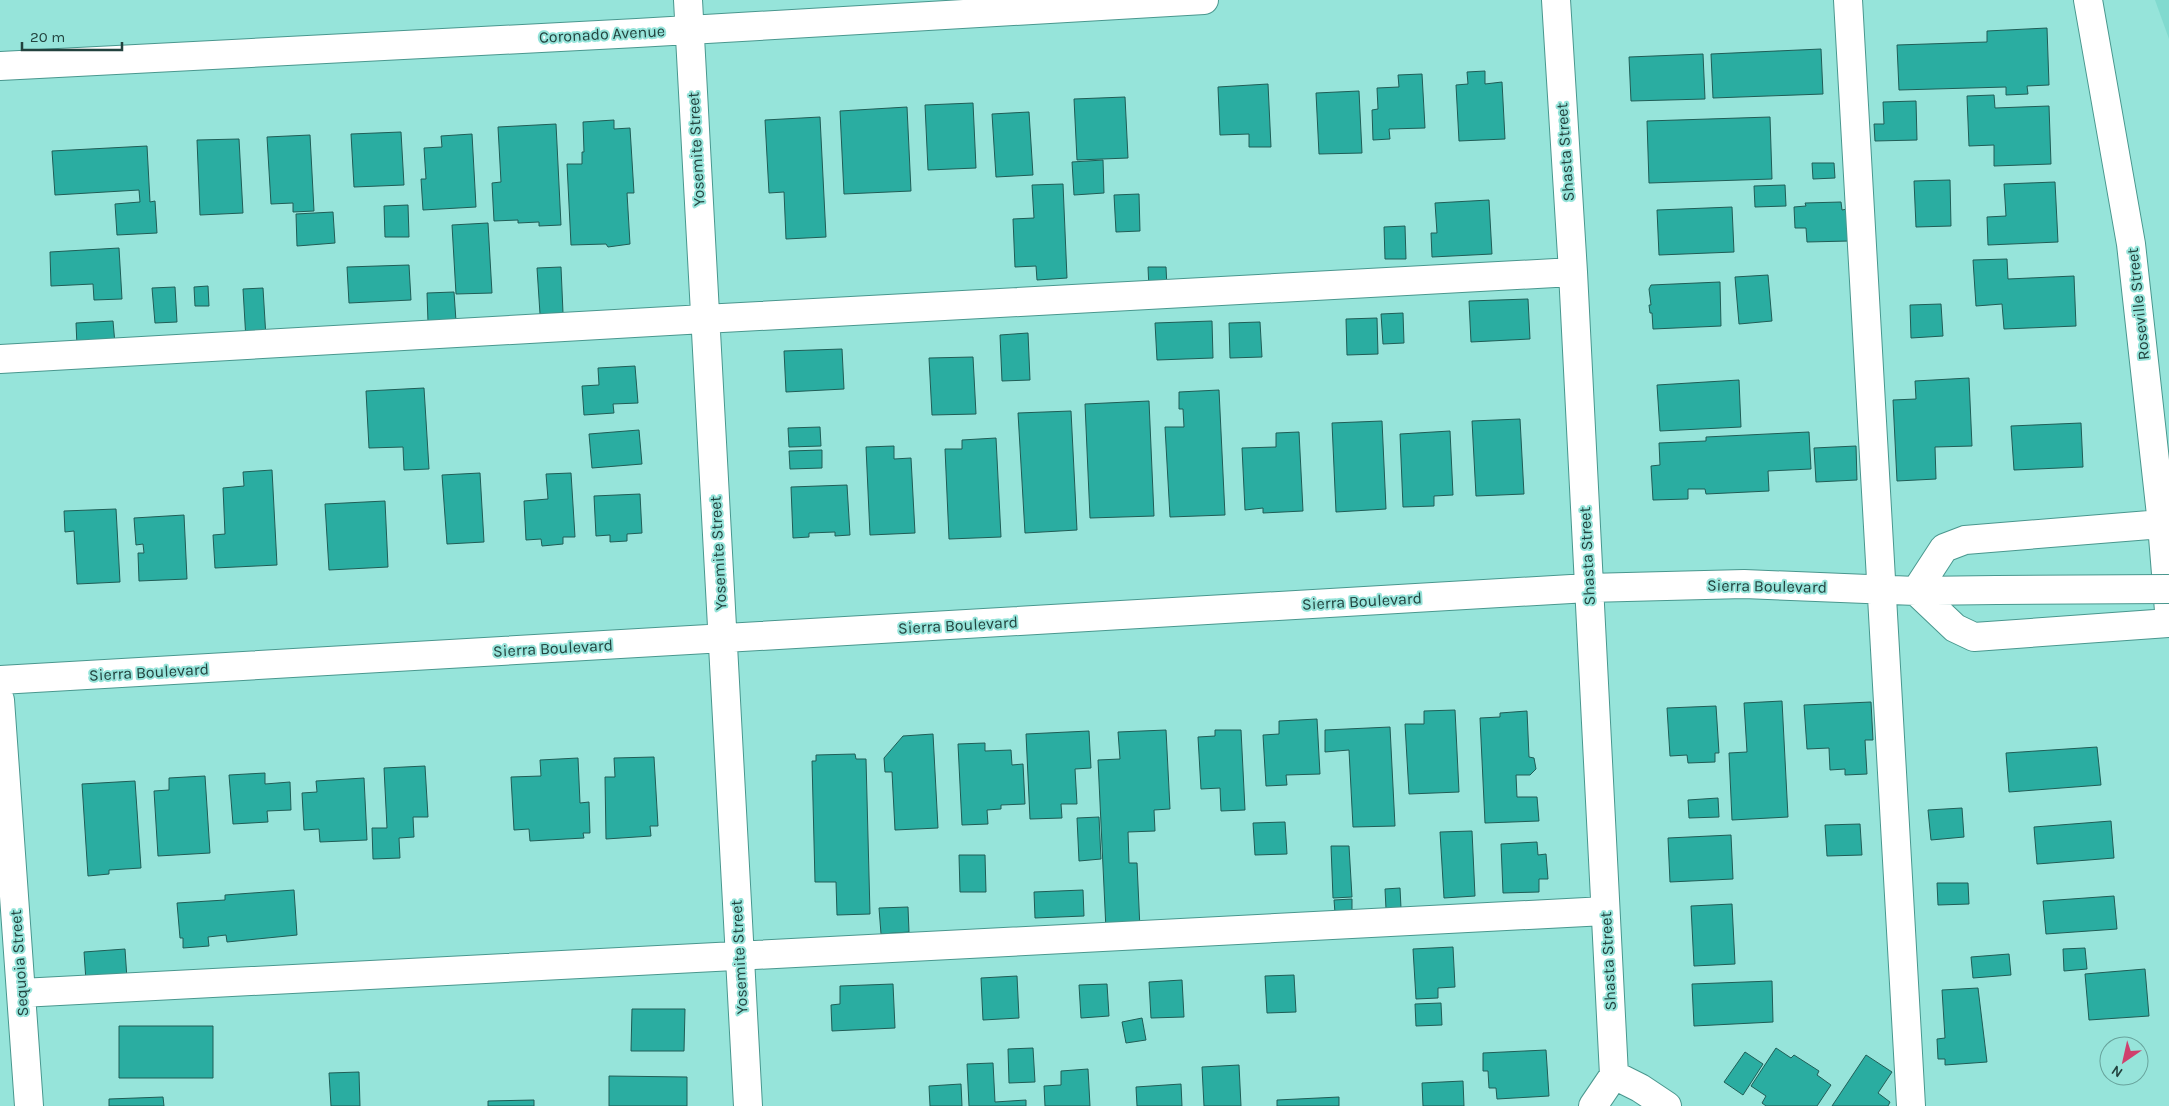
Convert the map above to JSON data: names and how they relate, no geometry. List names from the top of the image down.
{
  "streets": {
    "street": [
      "Coronado Avenue",
      "Yosemite Street",
      "Shasta Street",
      "Roseville Street",
      "Sierra Boulevard",
      "Sequoia Street"
    ]
  },
  "crossings": [
    ["Coronado Avenue", "Yosemite Street"],
    ["Yosemite Street", "Sierra Boulevard"],
    ["Shasta Street", "Sierra Boulevard"]
  ],
  "scale_bar": "20 m",
  "north": "bottom left"
}
